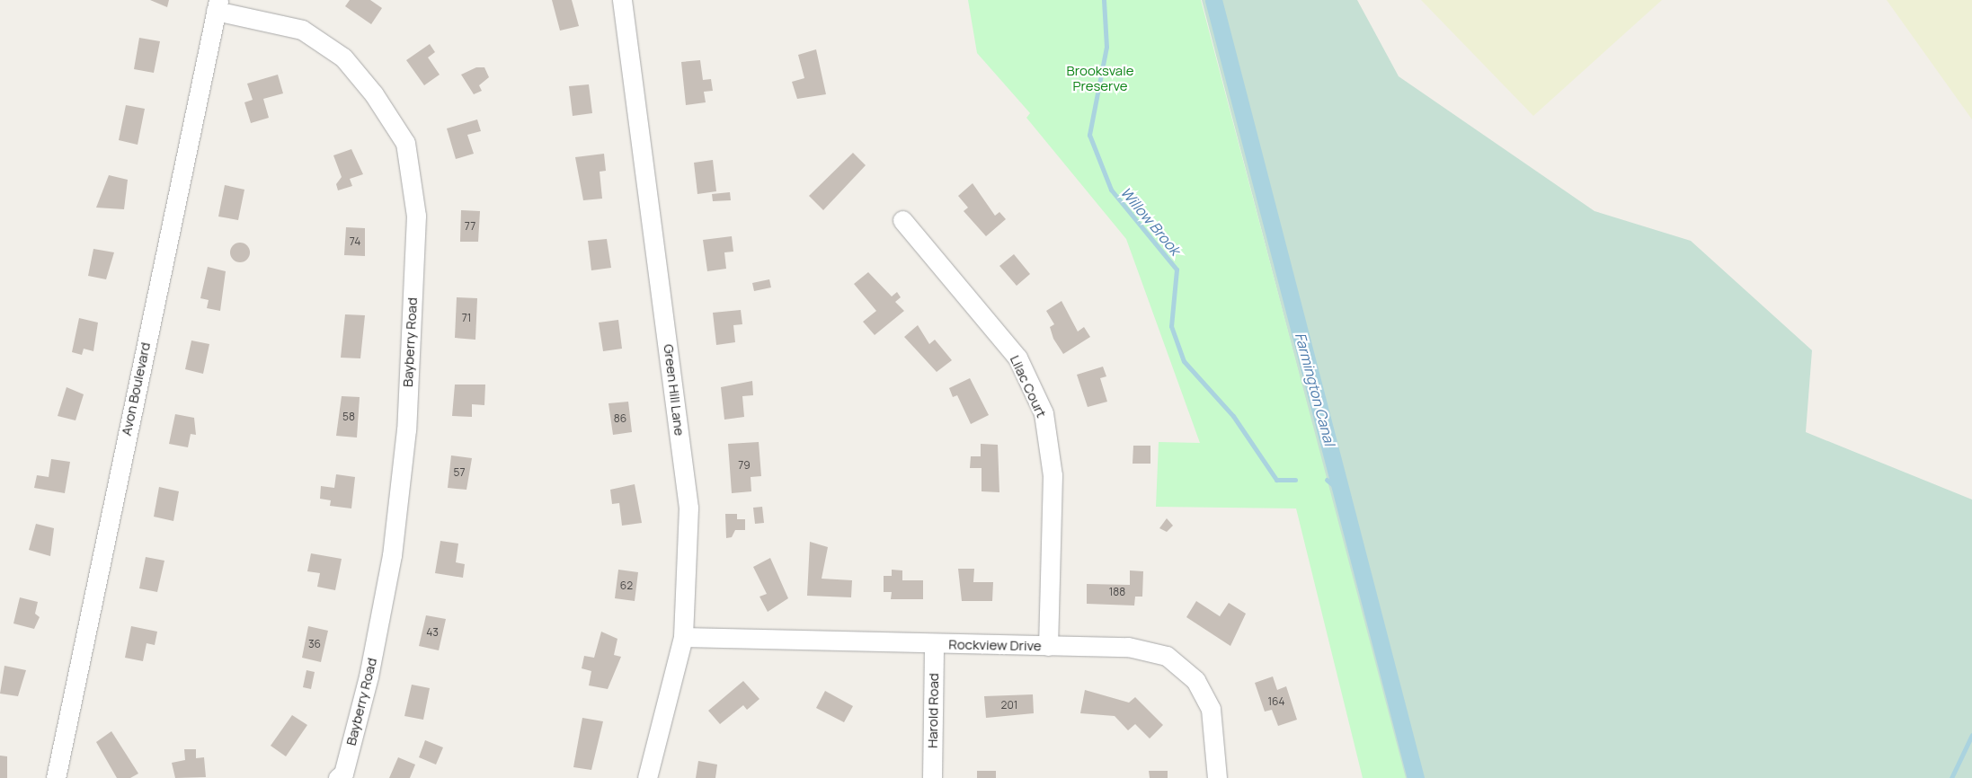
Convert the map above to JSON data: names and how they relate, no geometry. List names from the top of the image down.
{
  "streets": {
    "street": [
      "Bayberry Road",
      "Lilac Court",
      "Avon Boulevard",
      "Green Hill Lane",
      "Rockview Drive",
      "Harold Road"
    ]
  },
  "crossings": [
    ["Bayberry Road", "Avon Boulevard"],
    ["Lilac Court", "Rockview Drive"],
    ["Green Hill Lane", "Rockview Drive"],
    ["Rockview Drive", "Harold Road"]
  ],
  "water": ["Willow Brook", "Farmington Canal"],
  "parks": ["Brooksvale Preserve"],
  "house_numbers": [
    "77",
    "74",
    "71",
    "58",
    "86",
    "79",
    "57",
    "62",
    "188",
    "43",
    "36",
    "164",
    "201"
  ]
}
